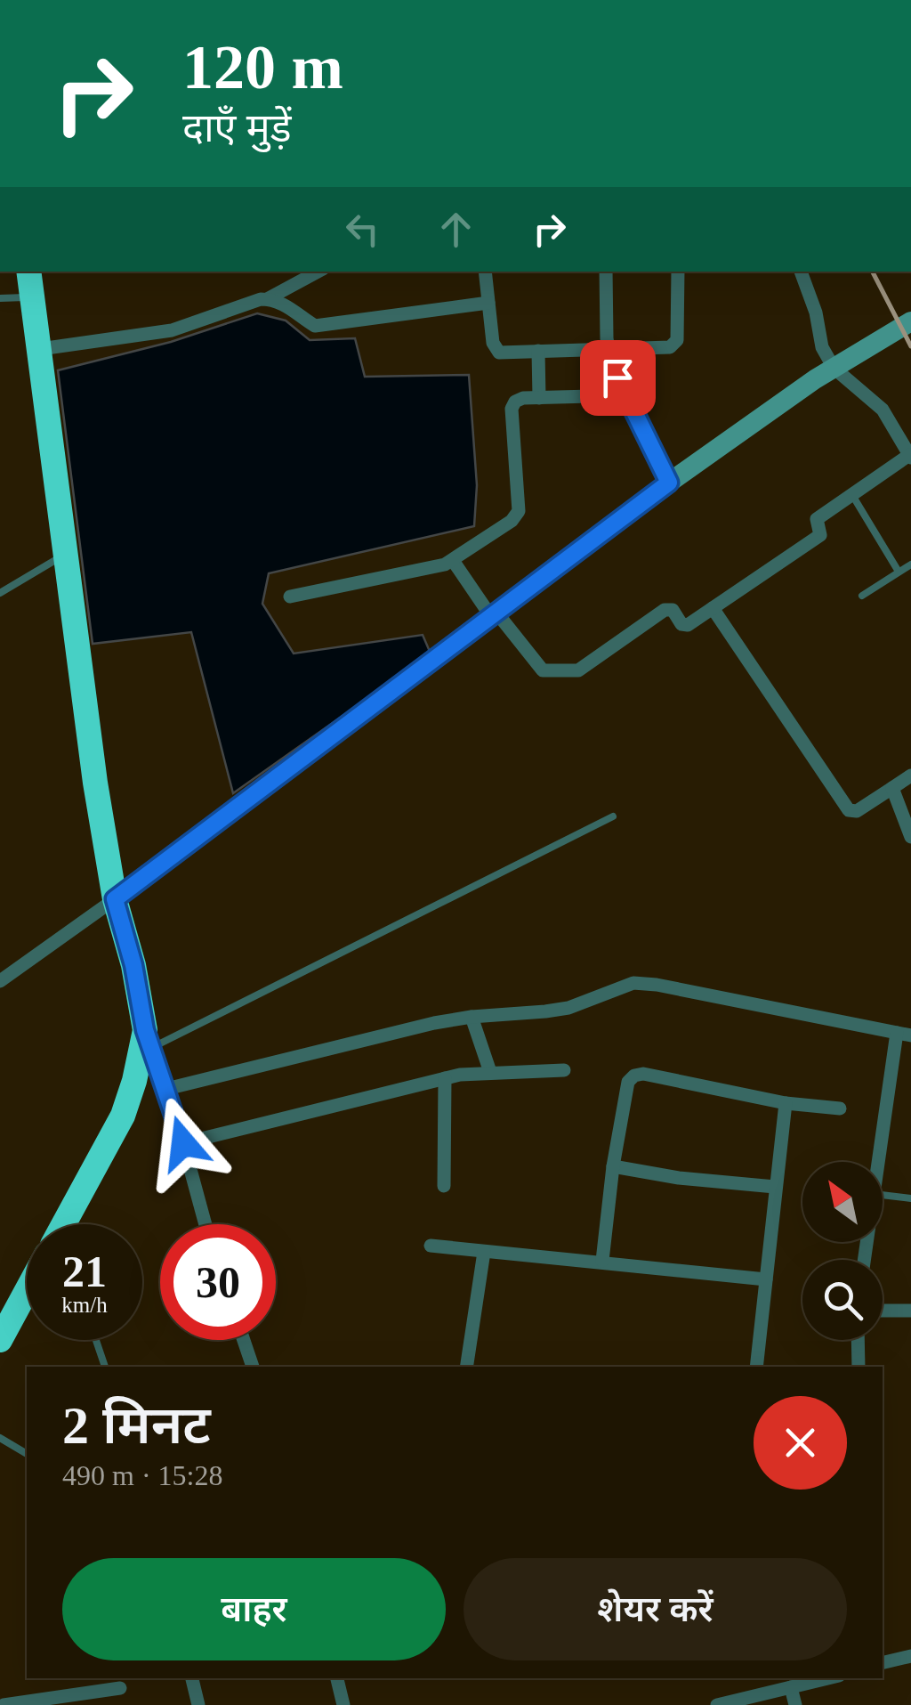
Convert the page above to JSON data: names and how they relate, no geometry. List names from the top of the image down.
{
  "north": "top left",
  "page": {
    "turn": ["120 m", "दाएँ मुड़ें"],
    "speed": "21 km/h",
    "limit": "30",
    "heading": ["2 मिनट", "490 m · 15:28"],
    "buttons": ["बाहर", "शेयर करें"]
  }
}
